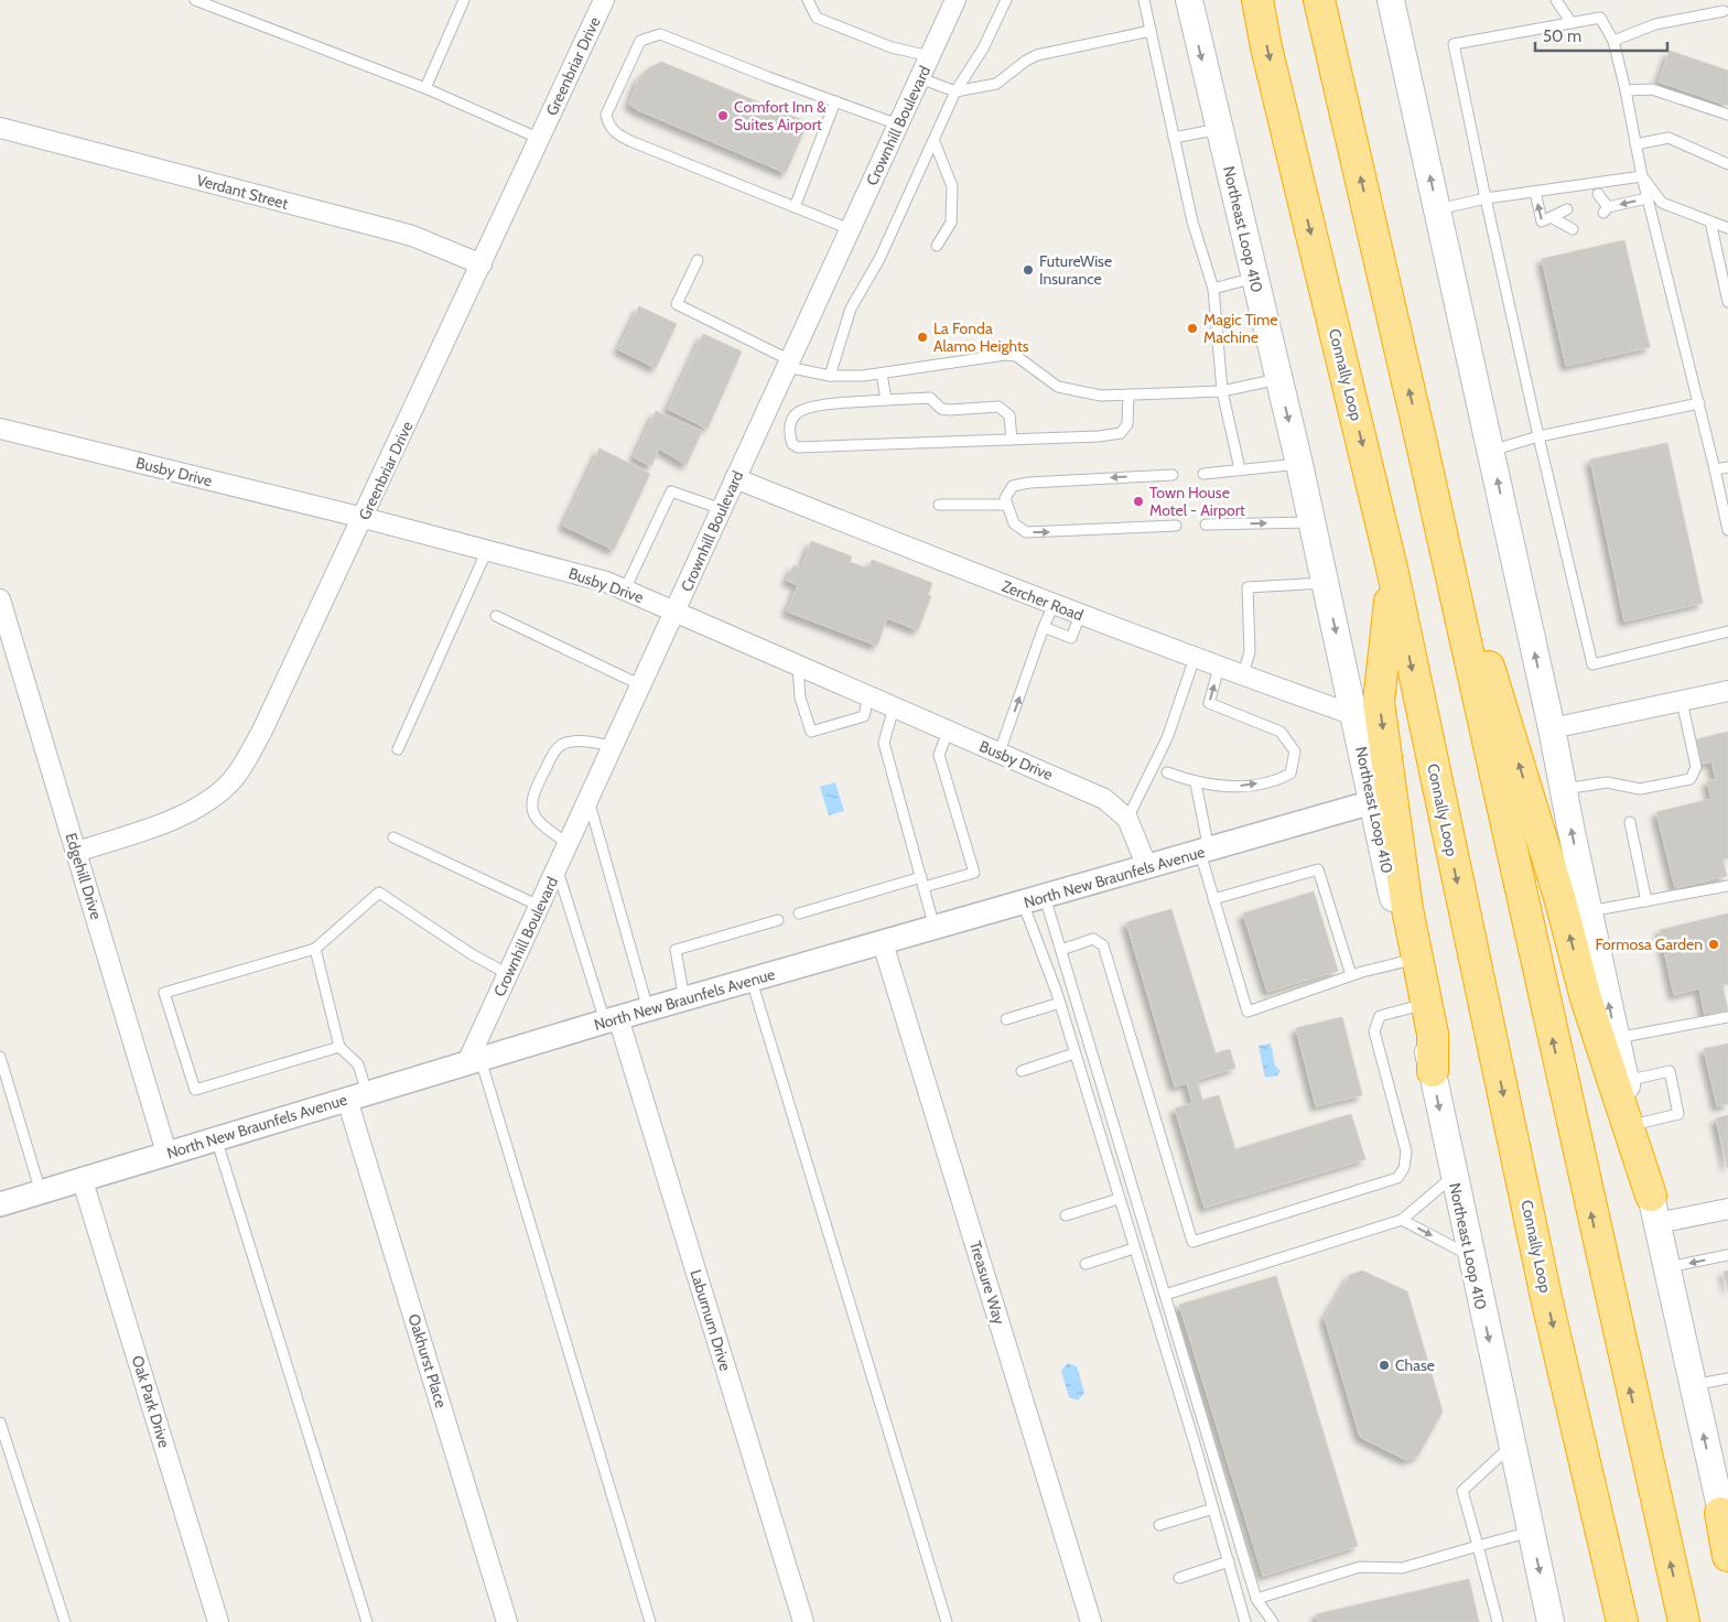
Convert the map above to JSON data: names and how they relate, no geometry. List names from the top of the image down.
{
  "streets": {
    "highway": ["Connally Loop"],
    "main road": ["Northeast Loop 410"],
    "street": [
      "Greenbriar Drive",
      "Crownhill Boulevard",
      "Verdant Street",
      "Busby Drive",
      "Zercher Road",
      "Edgehill Drive",
      "North New Braunfels Avenue",
      "Treasure Way",
      "Laburnum Drive",
      "Oakhurst Place",
      "Oak Park Drive"
    ]
  },
  "crossings": [
    ["Greenbriar Drive", "Verdant Street"],
    ["Greenbriar Drive", "Busby Drive"],
    ["Greenbriar Drive", "Edgehill Drive"],
    ["Crownhill Boulevard", "Busby Drive"],
    ["Crownhill Boulevard", "Zercher Road"],
    ["Crownhill Boulevard", "North New Braunfels Avenue"],
    ["Northeast Loop 410", "Zercher Road"],
    ["Northeast Loop 410", "North New Braunfels Avenue"],
    ["Busby Drive", "North New Braunfels Avenue"],
    ["Edgehill Drive", "North New Braunfels Avenue"],
    ["North New Braunfels Avenue", "Treasure Way"],
    ["North New Braunfels Avenue", "Laburnum Drive"],
    ["North New Braunfels Avenue", "Oakhurst Place"],
    ["North New Braunfels Avenue", "Oak Park Drive"]
  ],
  "places": [
    "Comfort Inn & Suites Airport",
    "FutureWise Insurance",
    "Magic Time Machine",
    "La Fonda Alamo Heights",
    "Town House Motel - Airport",
    "Formosa Garden",
    "Chase"
  ],
  "scale_bar": "50 m"
}
